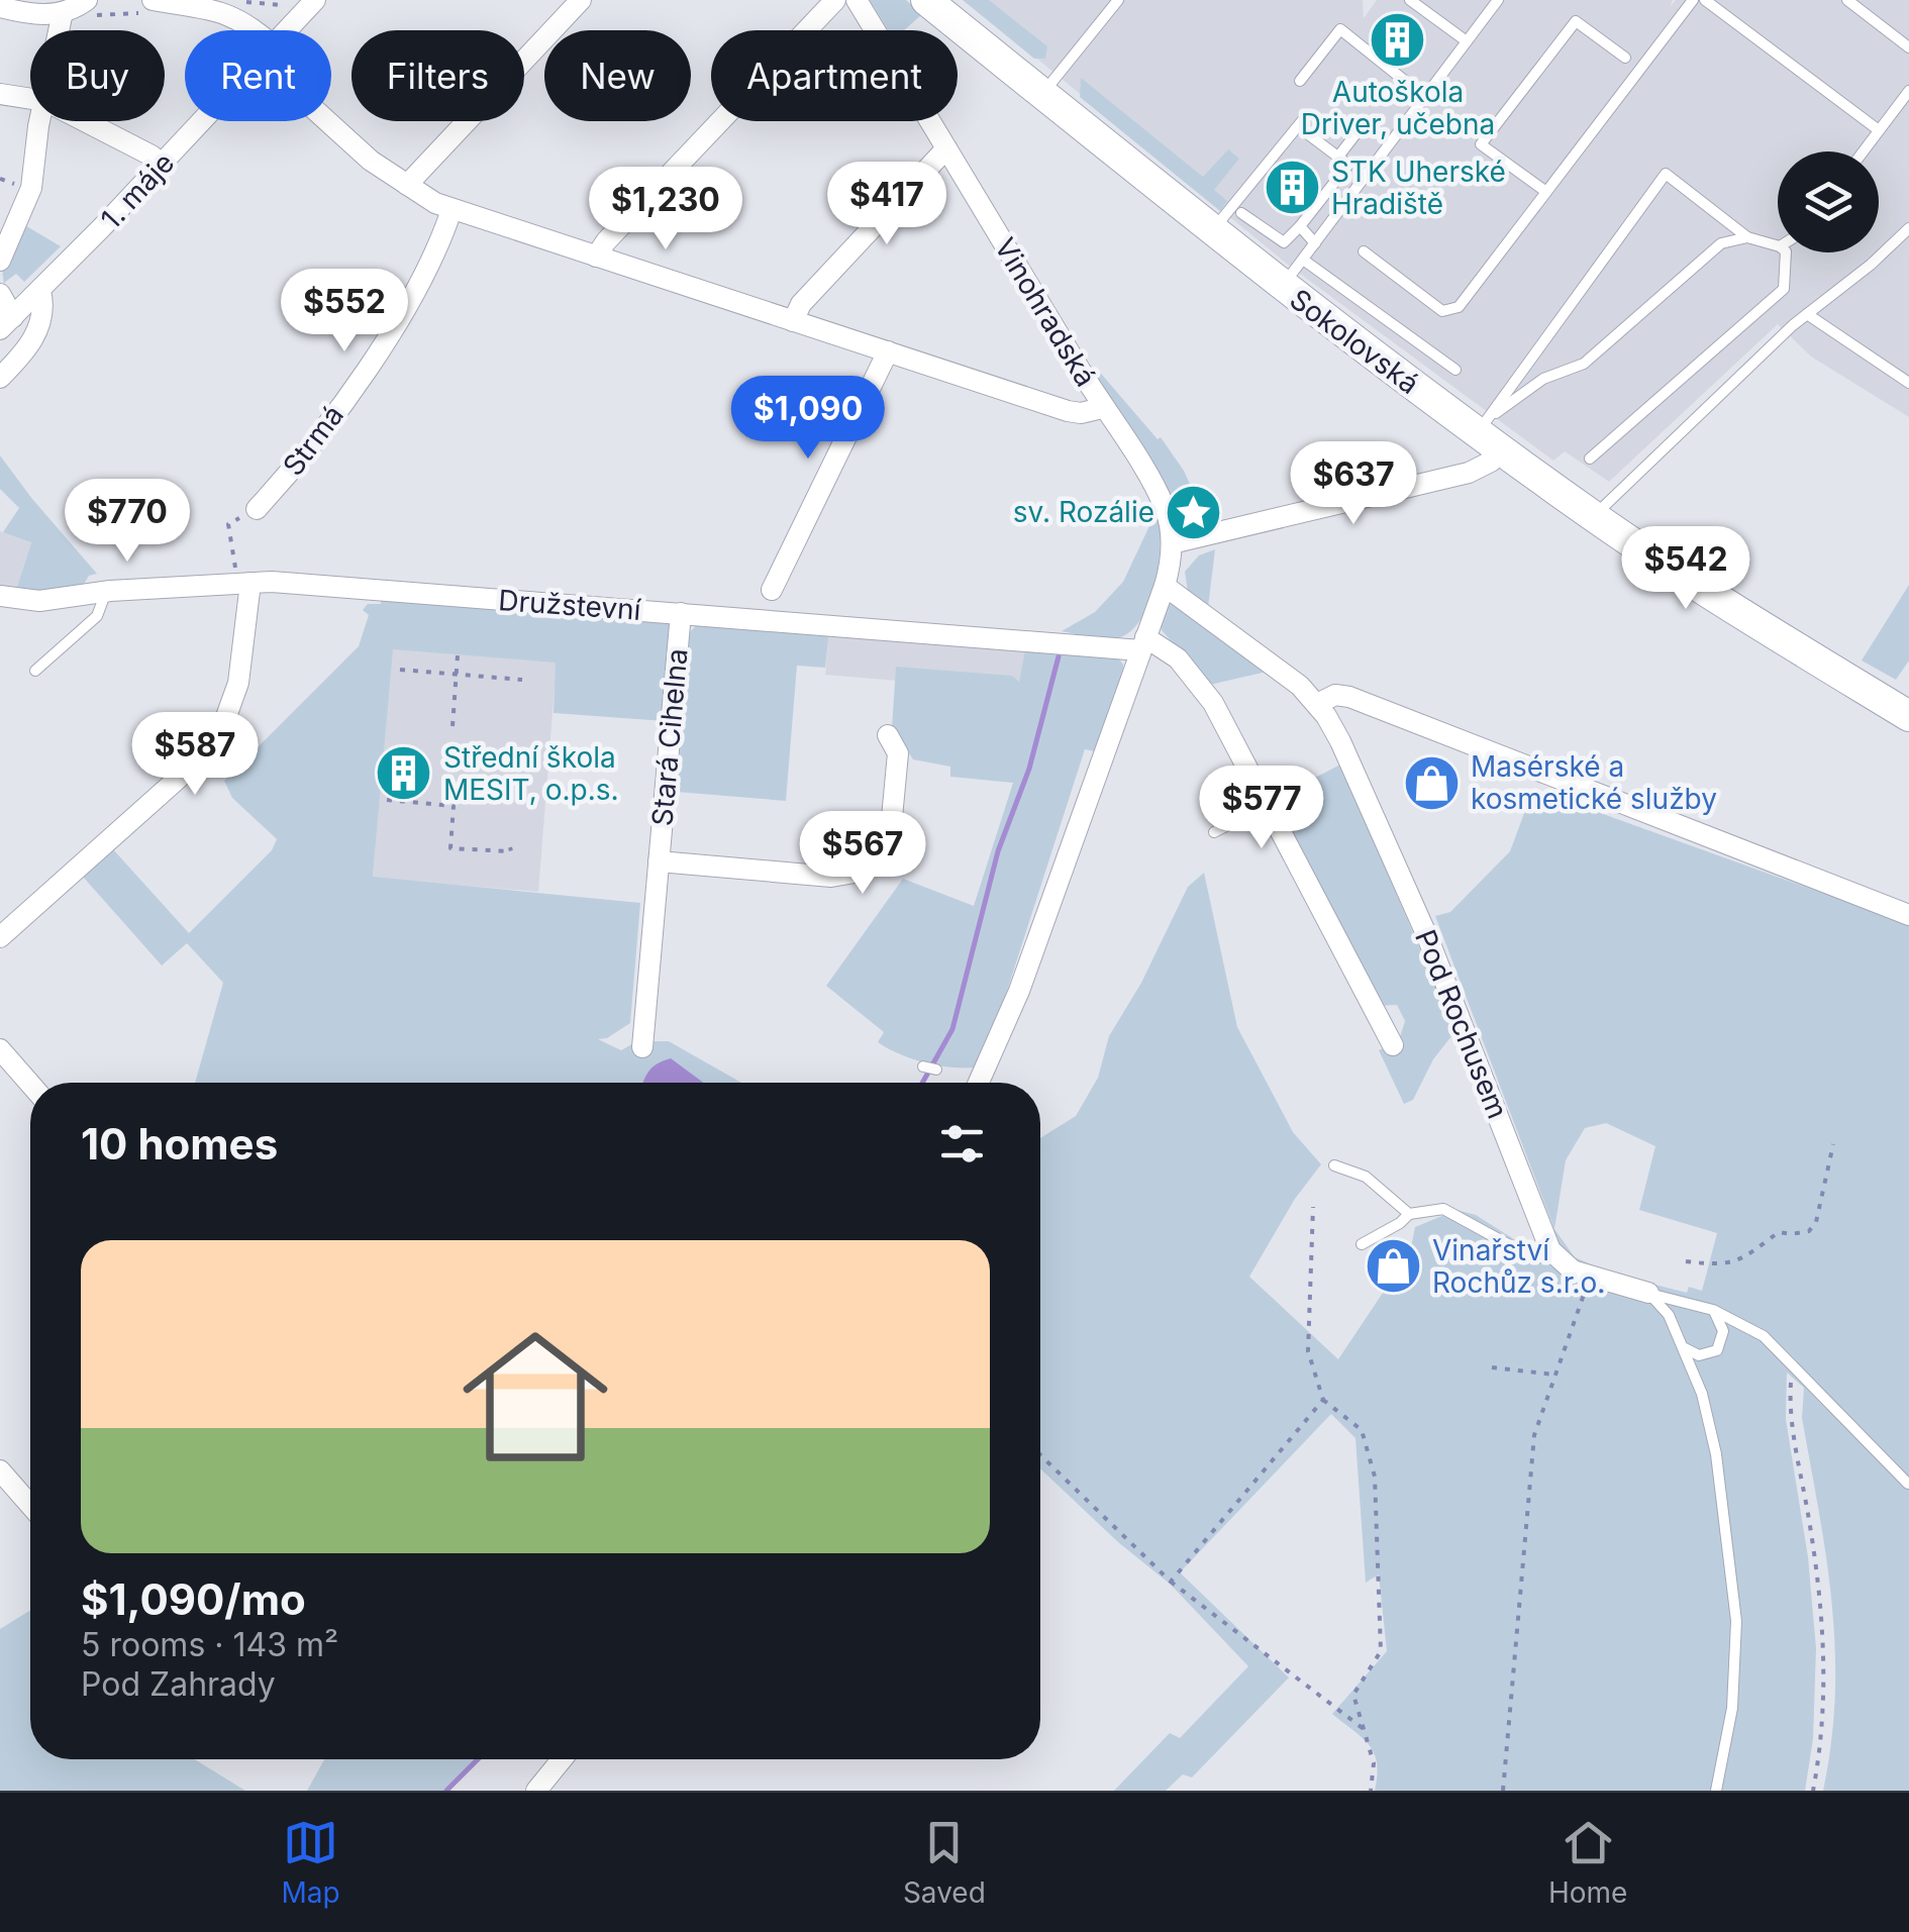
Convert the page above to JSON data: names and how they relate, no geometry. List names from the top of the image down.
{
  "streets": {
    "main road": ["Sokolovská"],
    "street": [
      "1. máje",
      "Vinohradská",
      "Strmá",
      "Družstevní",
      "Stará Cihelna",
      "Pod Rochusem"
    ]
  },
  "crossings": [
    ["Vinohradská", "Družstevní"],
    ["Vinohradská", "Pod Rochusem"],
    ["Družstevní", "Stará Cihelna"]
  ],
  "places": {
    "building": ["Autoškola Driver, učebna", "STK Uherské Hradiště", "Střední škola MESIT, o.p.s."],
    "place": ["sv. Rozálie"],
    "shop": ["Masérské a kosmetické služby", "Vinařství Rochůz s.r.o."]
  },
  "page": {
    "chip": [
      "Buy",
      "Rent",
      "Filters",
      "New",
      "Apartment"
    ],
    "price": [
      "$417",
      "$1,230",
      "$552",
      "$1,090",
      "$637",
      "$770",
      "$542",
      "$587",
      "$577",
      "$567"
    ],
    "heading": "10 homes",
    "list": [
      {
        "name": "$1,090/mo",
        "note": "5 rooms · 143 m² · Pod Zahrady"
      }
    ],
    "tabs": ["Map", "Saved", "Home"]
  }
}
